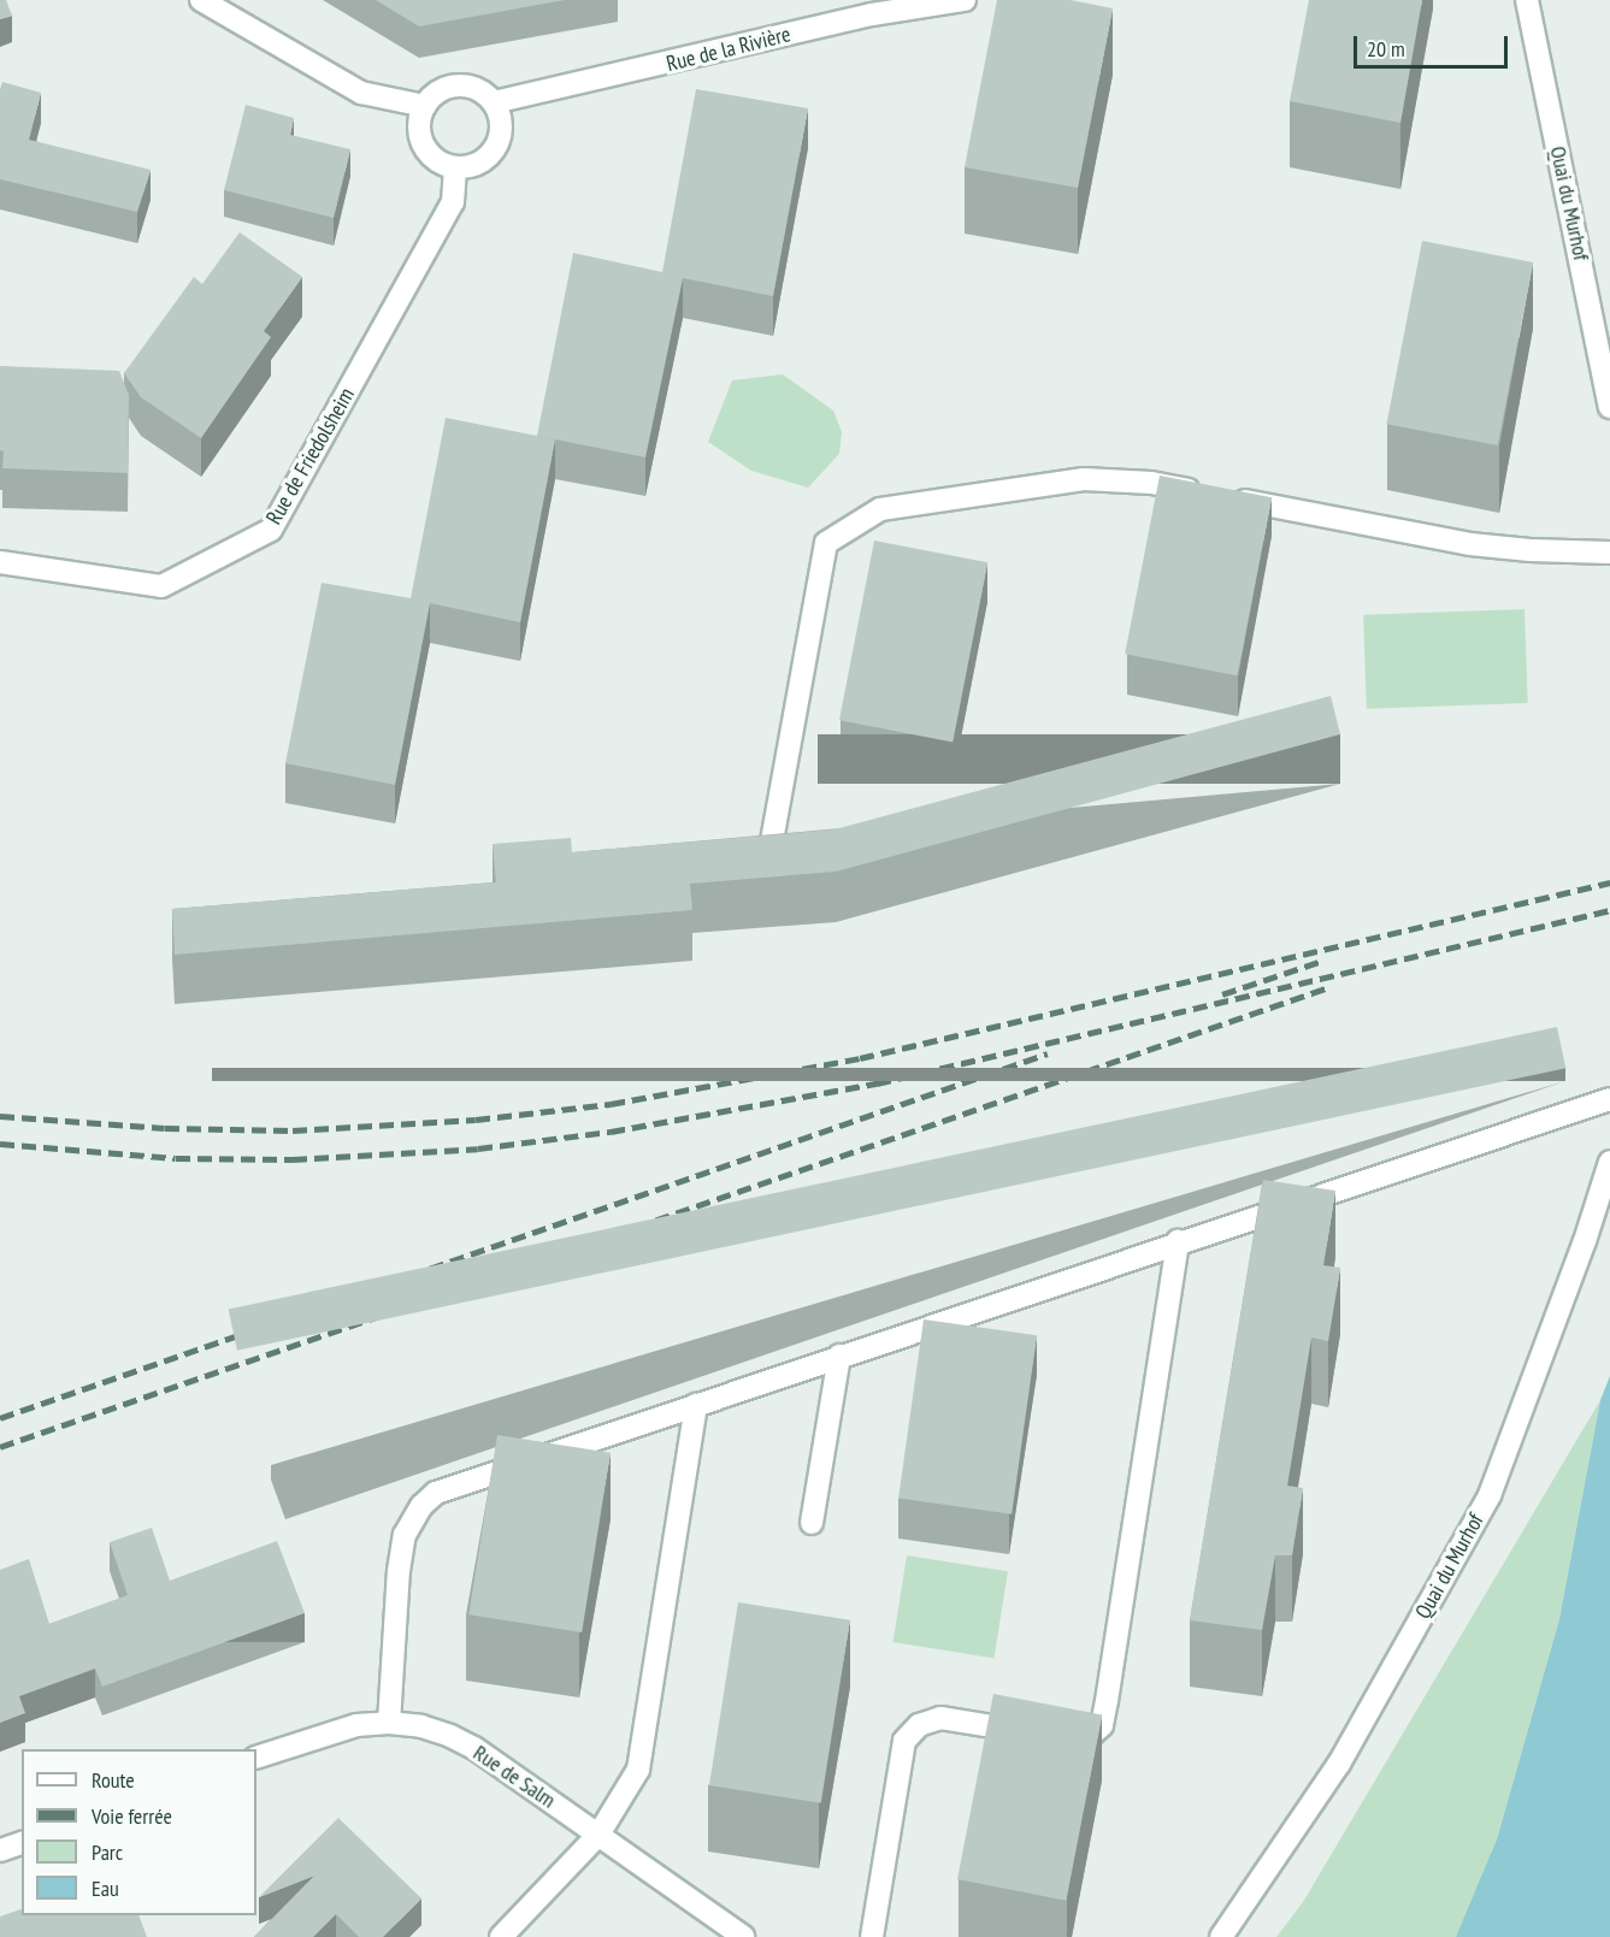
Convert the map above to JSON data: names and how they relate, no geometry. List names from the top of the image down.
{
  "streets": {
    "street": [
      "Rue de la Rivière",
      "Quai du Murhof",
      "Rue de Friedolsheim",
      "Rue de Salm"
    ]
  },
  "crossings": [
    ["Rue de la Rivière", "Rue de Friedolsheim"]
  ],
  "legend": [
    "Route",
    "Voie ferrée",
    "Parc",
    "Eau"
  ],
  "scale_bar": "20 m"
}
